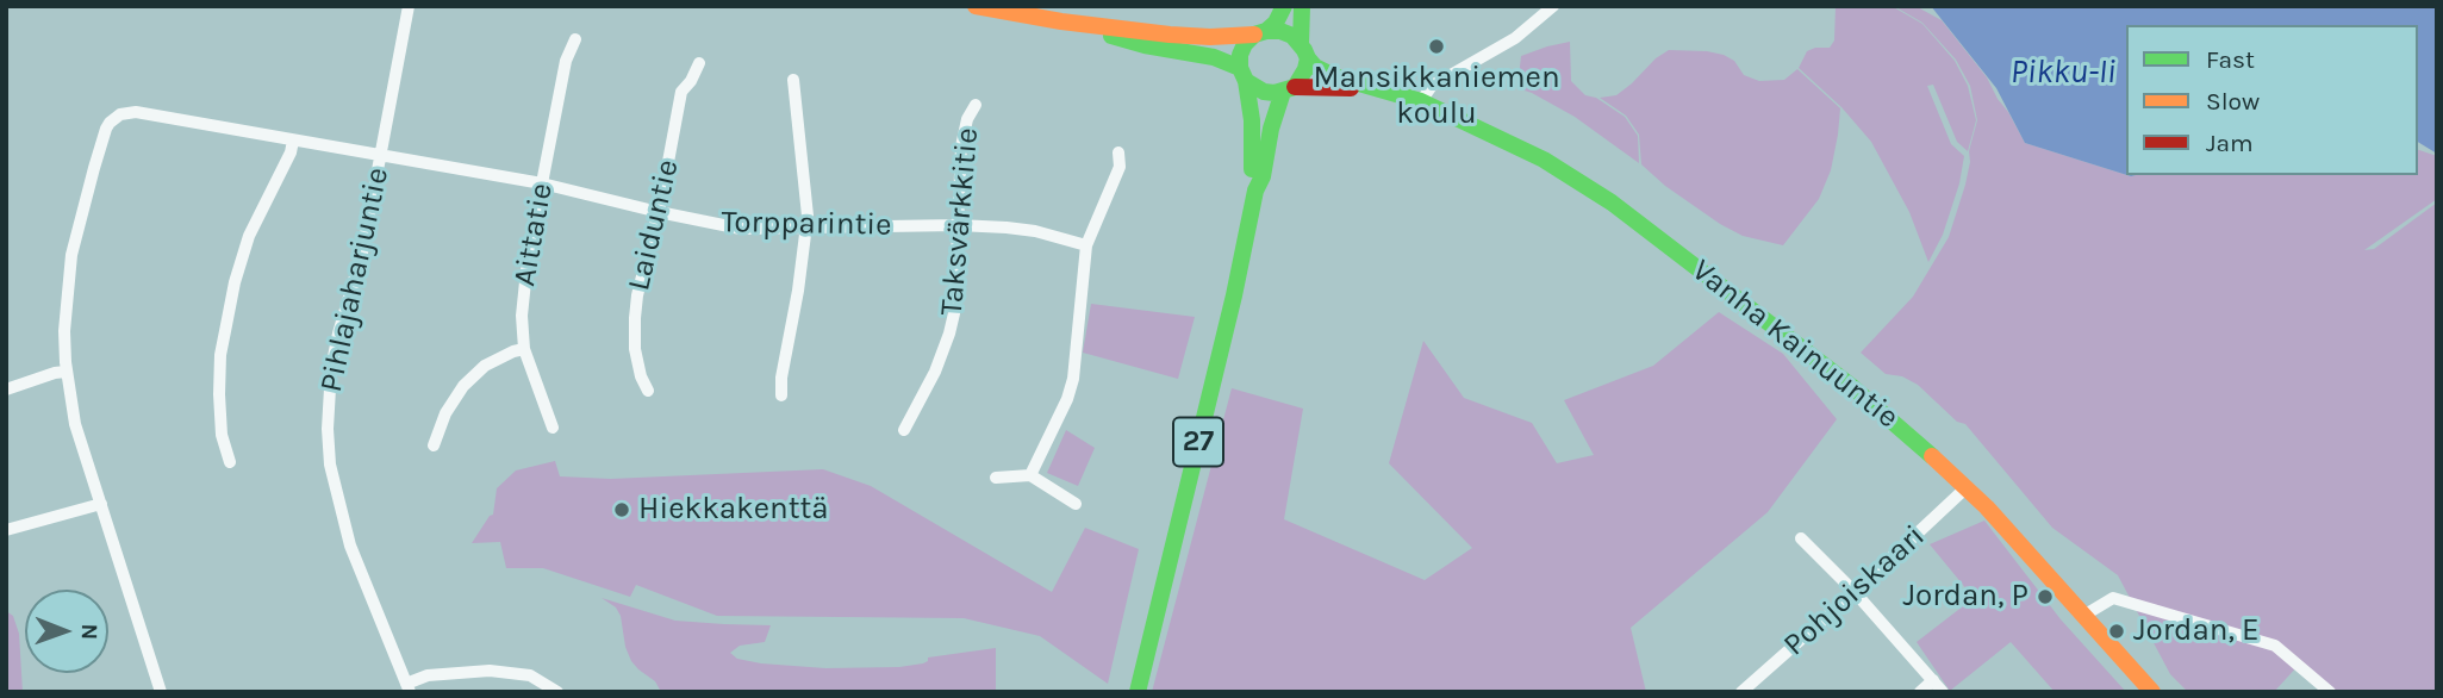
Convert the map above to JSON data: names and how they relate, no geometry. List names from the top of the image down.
{
  "streets": {
    "main road": ["Vanha Kainuuntie", "27"],
    "street": [
      "Taksvärkkitie",
      "Torpparintie",
      "Laiduntie",
      "Aittatie",
      "Pihlajaharjuntie",
      "Pohjoiskaari"
    ]
  },
  "crossings": [
    ["Taksvärkkitie", "Torpparintie"],
    ["Torpparintie", "Laiduntie"],
    ["Torpparintie", "Aittatie"],
    ["Torpparintie", "Pihlajaharjuntie"],
    ["Vanha Kainuuntie", "27"],
    ["Vanha Kainuuntie", "Pohjoiskaari"]
  ],
  "water": ["Pikku-Ii"],
  "places": [
    "Mansikkaniemen koulu",
    "Hiekkakenttä",
    "Jordan, P",
    "Jordan, E"
  ],
  "legend": ["Fast", "Slow", "Jam"],
  "north": "right"
}
